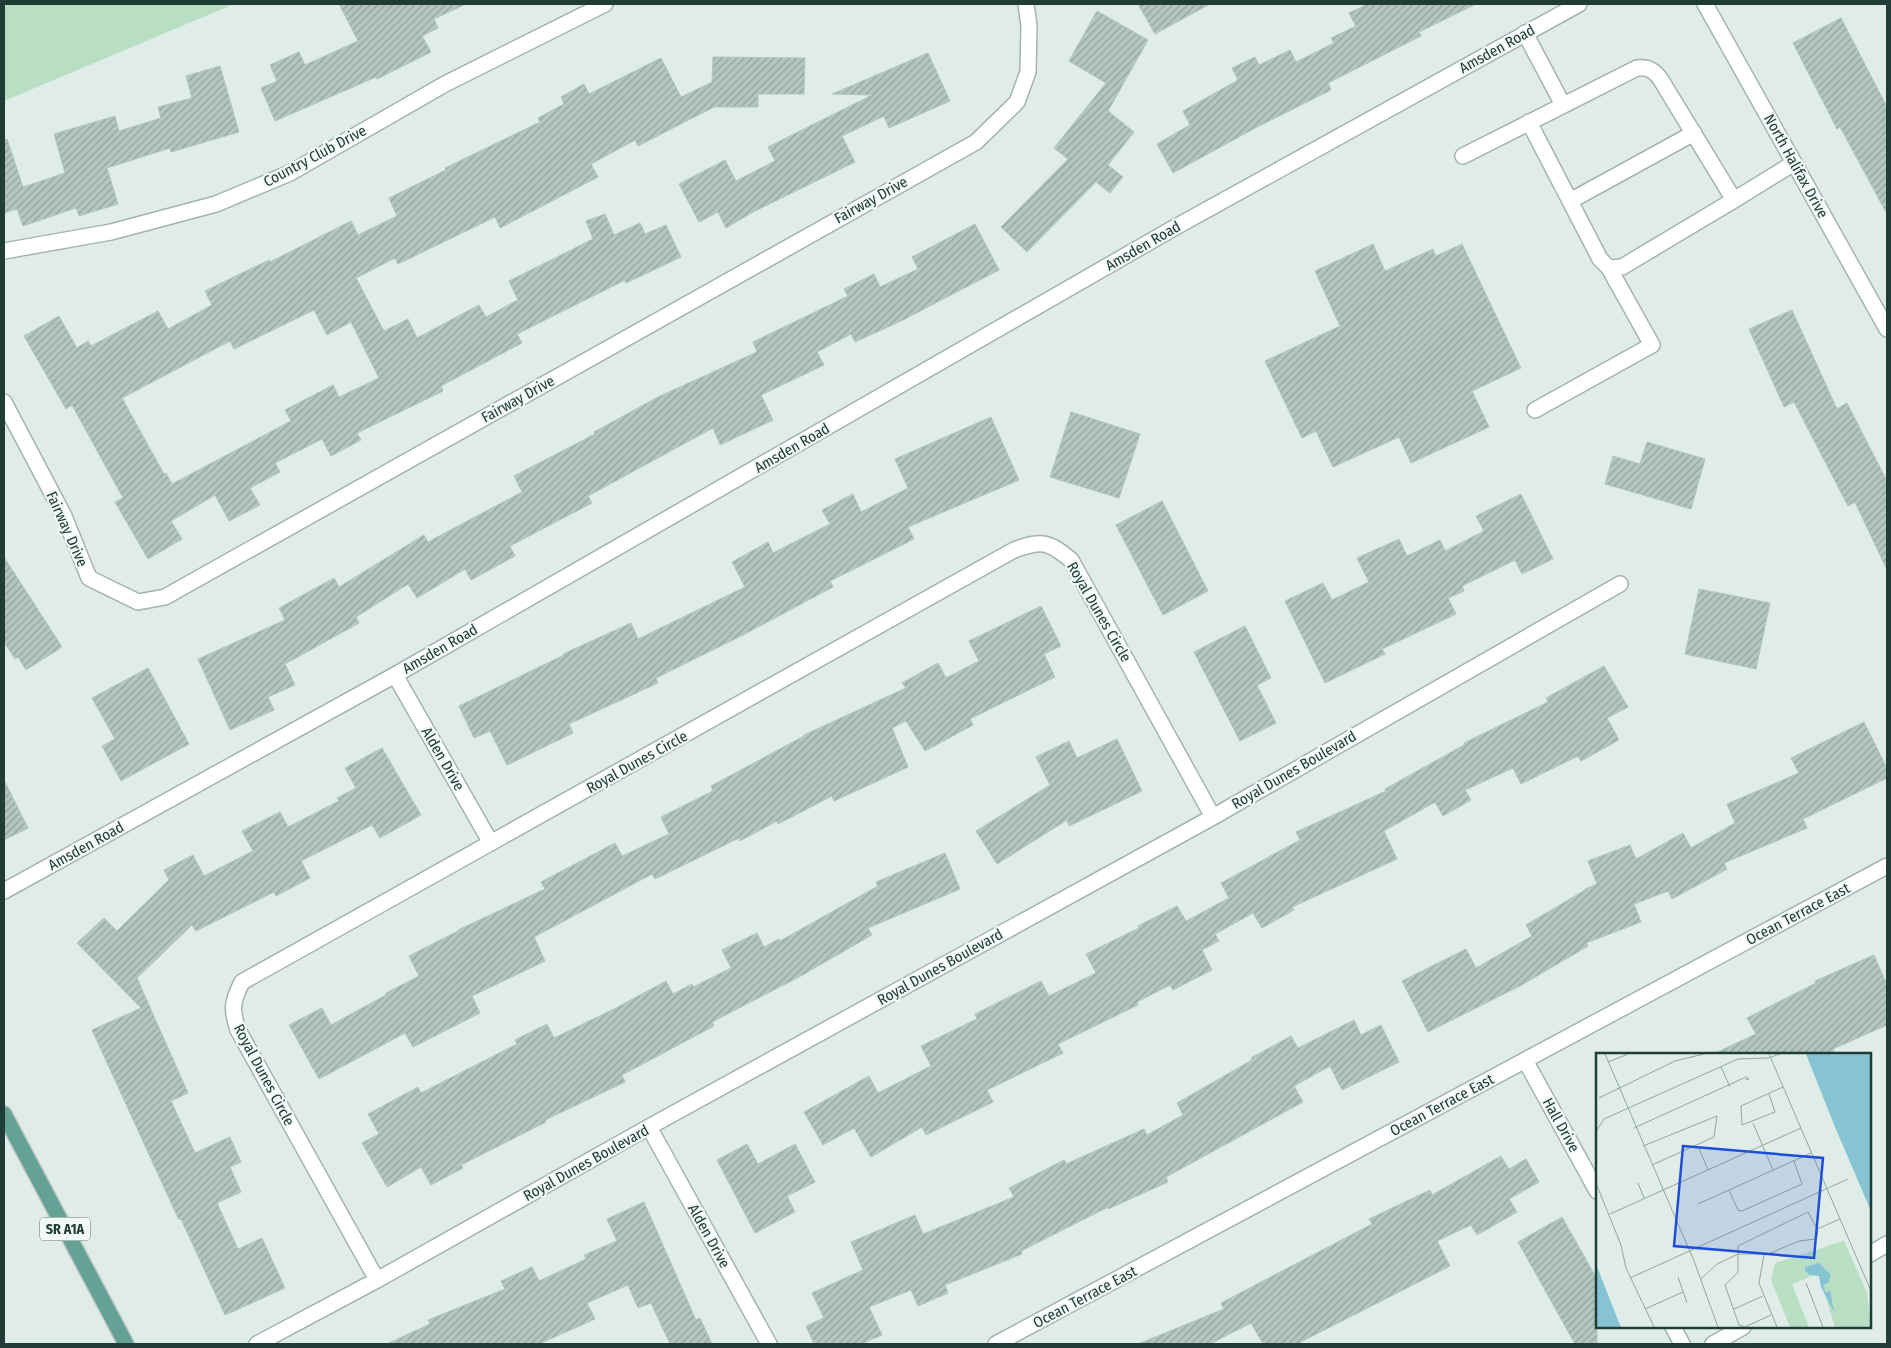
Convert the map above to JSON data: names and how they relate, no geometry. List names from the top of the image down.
{
  "streets": {
    "main road": ["SR A1A"],
    "street": [
      "Amsden Road",
      "Country Club Drive",
      "North Halifax Drive",
      "Fairway Drive",
      "Royal Dunes Circle",
      "Alden Drive",
      "Royal Dunes Boulevard",
      "Ocean Terrace East",
      "Hall Drive"
    ]
  },
  "crossings": [
    ["Amsden Road", "Alden Drive"],
    ["Royal Dunes Circle", "Alden Drive"],
    ["Royal Dunes Circle", "Royal Dunes Boulevard"],
    ["Alden Drive", "Royal Dunes Boulevard"],
    ["Ocean Terrace East", "Hall Drive"]
  ]
}
